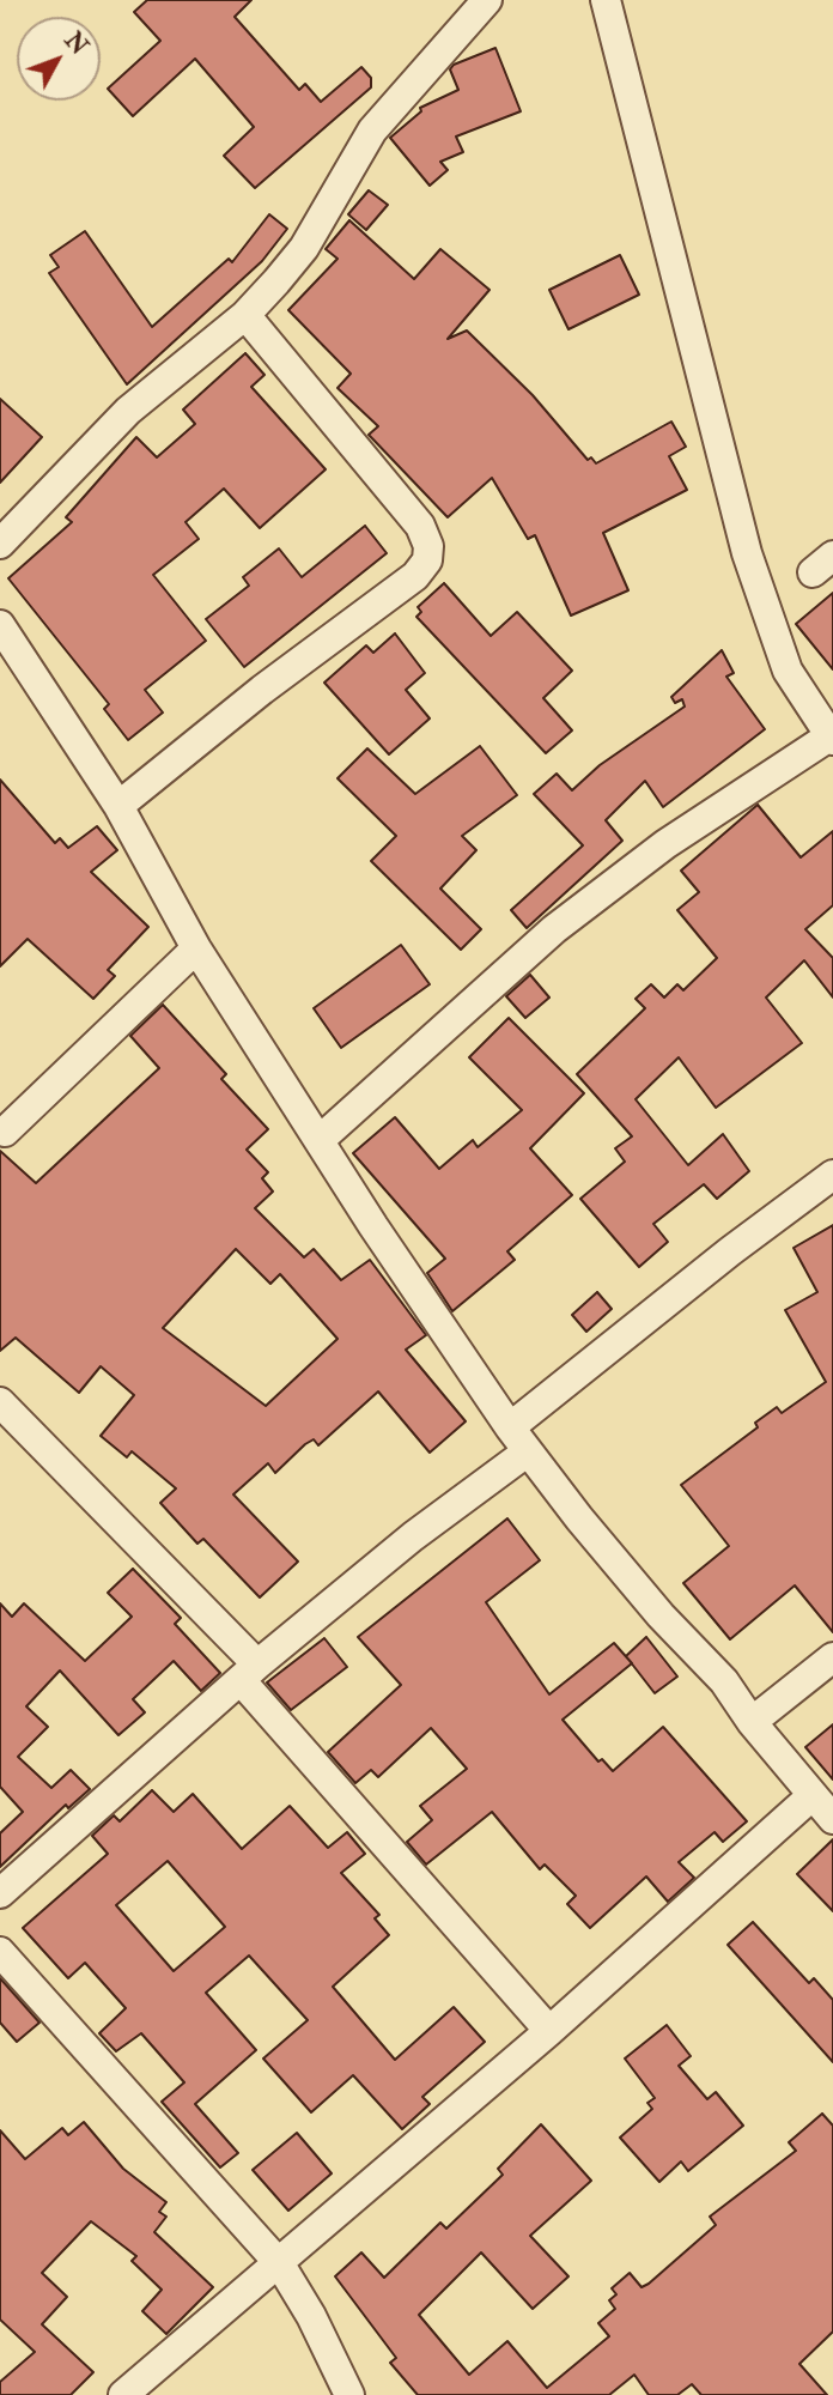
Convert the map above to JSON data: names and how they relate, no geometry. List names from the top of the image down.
{
  "north": "top right"
}
